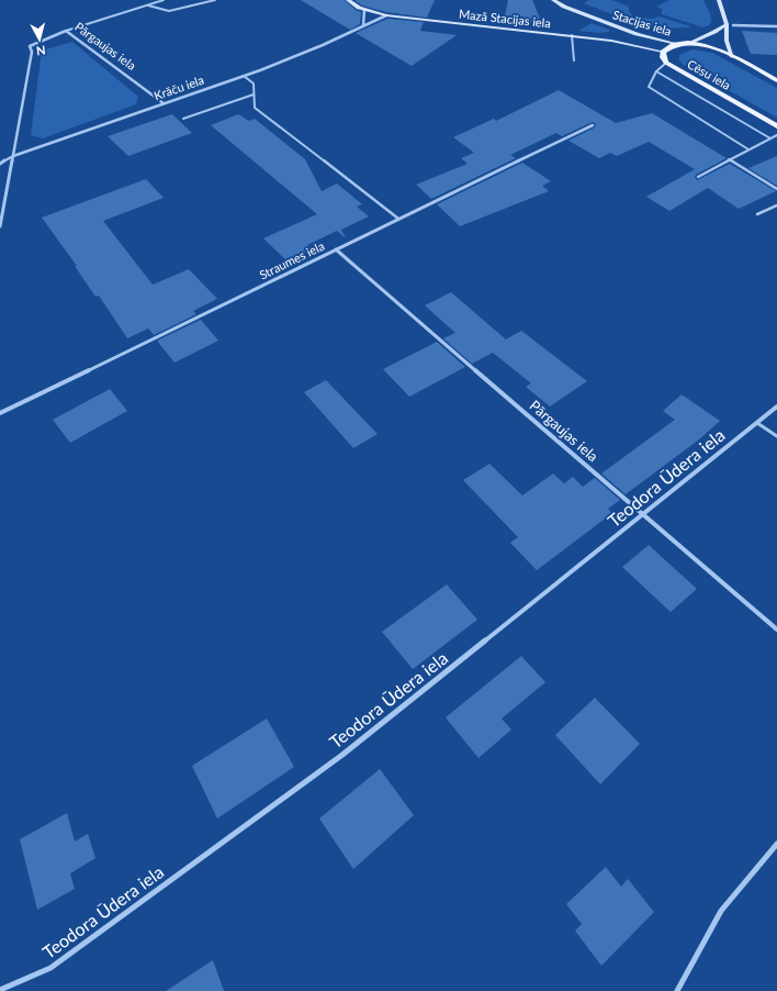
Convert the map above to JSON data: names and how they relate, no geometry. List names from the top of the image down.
{
  "streets": {
    "main road": ["Mazā Stacijas iela", "Stacijas iela", "Cēsu iela"],
    "street": [
      "Pārgaujas iela",
      "Krāču iela",
      "Straumes iela",
      "Teodora Ūdera iela"
    ]
  },
  "crossings": [
    ["Mazā Stacijas iela", "Cēsu iela"],
    ["Mazā Stacijas iela", "Krāču iela"],
    ["Stacijas iela", "Cēsu iela"],
    ["Pārgaujas iela", "Krāču iela"],
    ["Pārgaujas iela", "Straumes iela"],
    ["Pārgaujas iela", "Teodora Ūdera iela"]
  ],
  "north": "bottom"
}
